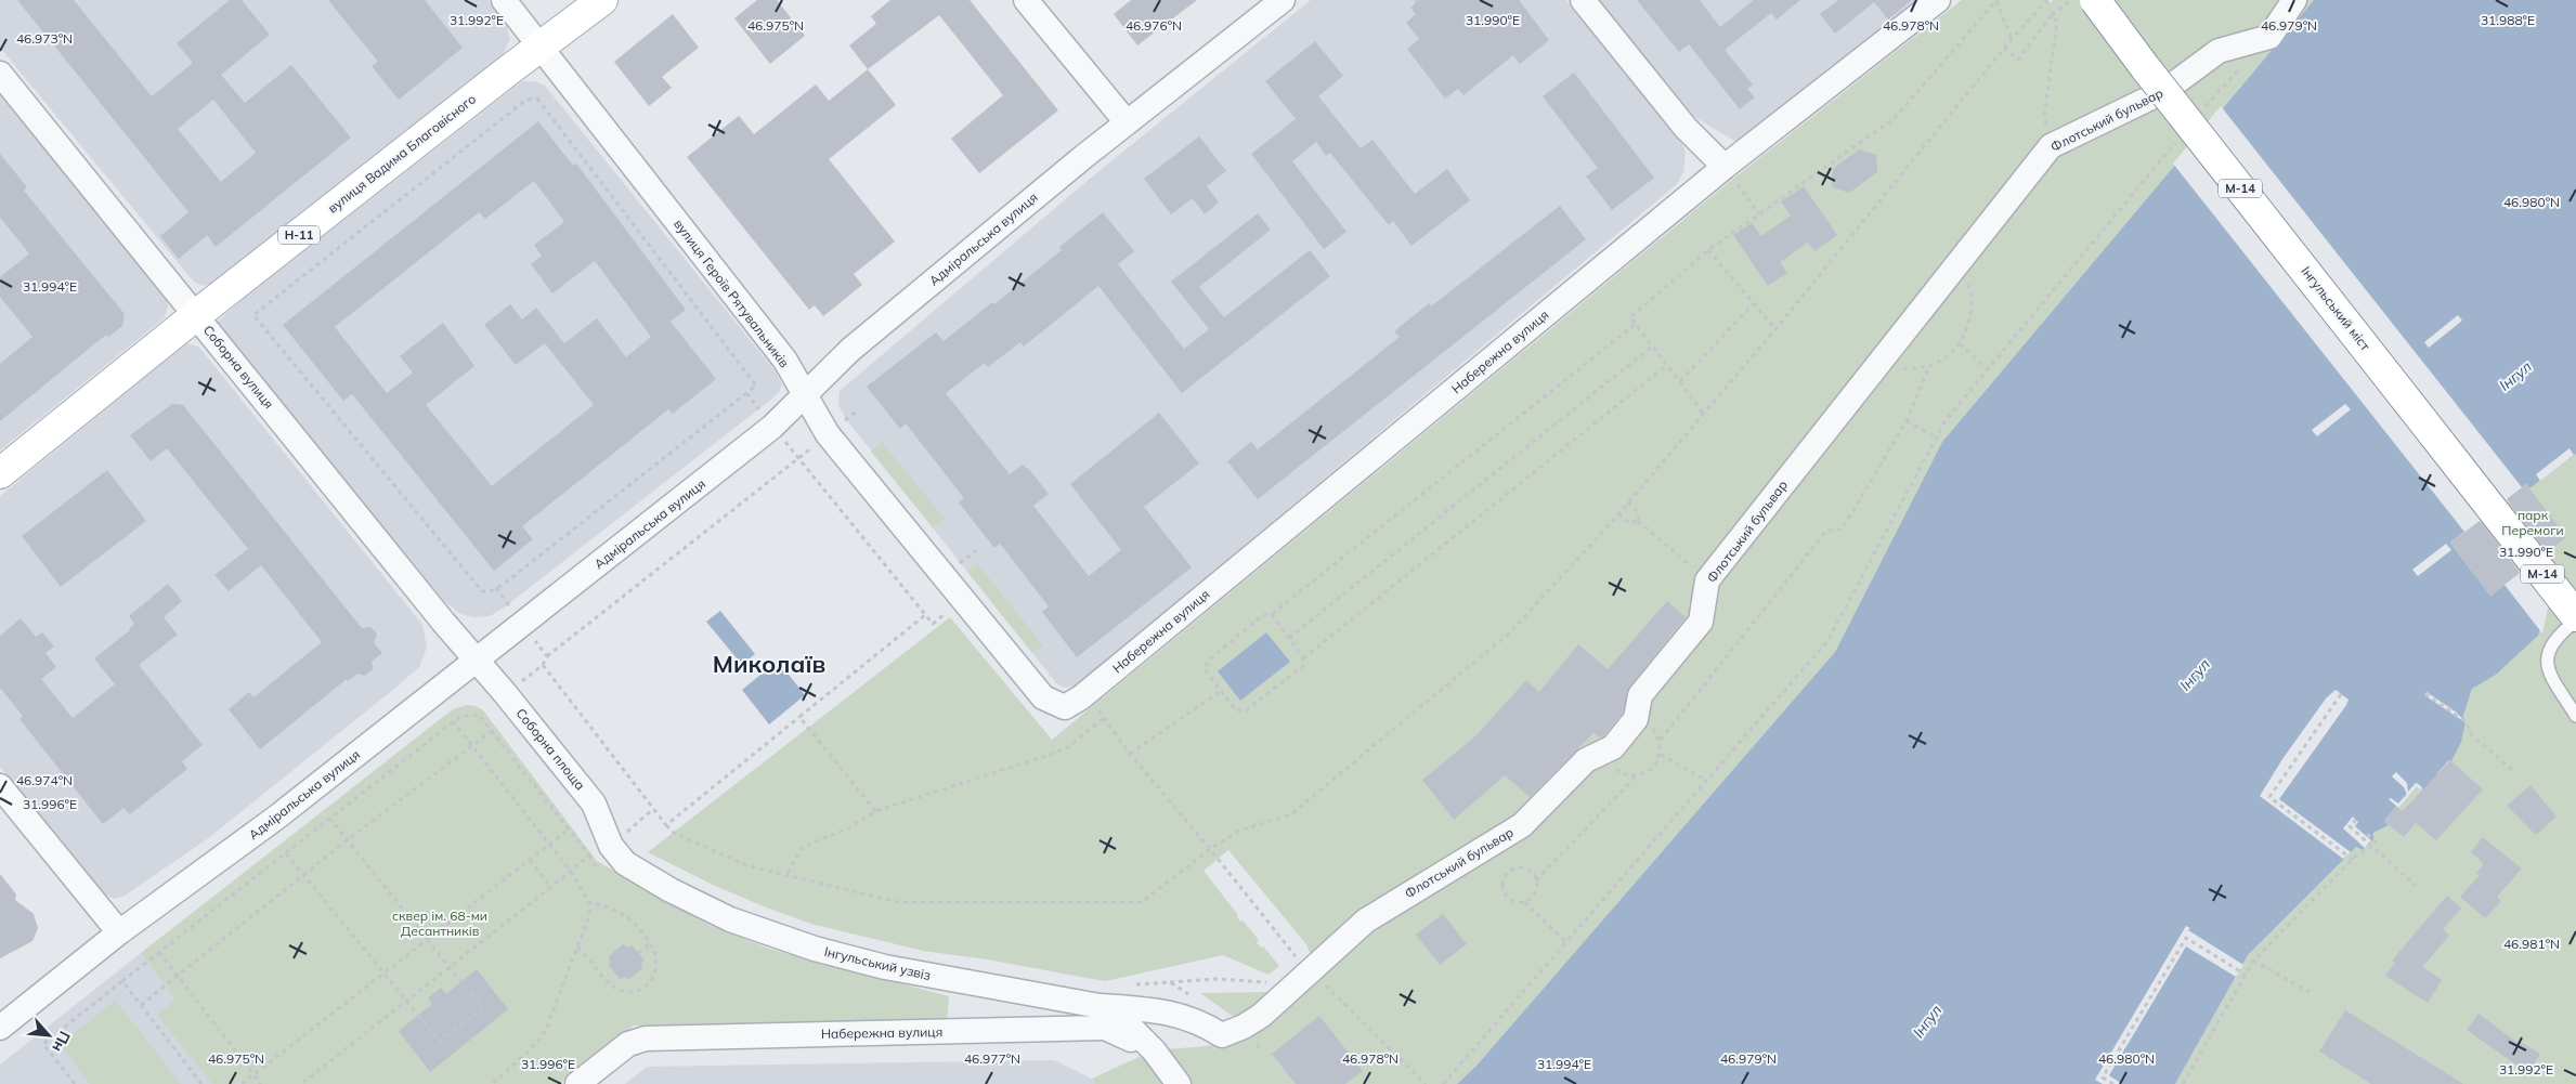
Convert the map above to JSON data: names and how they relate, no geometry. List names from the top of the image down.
{
  "streets": {
    "main road": [
      "вулиця Вадима Благовісного",
      "М-14",
      "Н-11",
      "Інгульський міст"
    ],
    "street": [
      "Флотський бульвар",
      "Адміральська вулиця",
      "вулиця Героїв Рятувальників",
      "Набережна вулиця",
      "Соборна вулиця",
      "Соборна площа",
      "Інгульський узвіз"
    ]
  },
  "crossings": [
    ["Флотський бульвар", "Інгульський узвіз"],
    ["вулиця Вадима Благовісного", "вулиця Героїв Рятувальників"],
    ["вулиця Вадима Благовісного", "Соборна вулиця"],
    ["Адміральська вулиця", "вулиця Героїв Рятувальників"],
    ["Адміральська вулиця", "Соборна вулиця"],
    ["Адміральська вулиця", "Соборна площа"],
    ["вулиця Героїв Рятувальників", "Набережна вулиця"],
    ["Набережна вулиця", "Інгульський узвіз"],
    ["Соборна вулиця", "Соборна площа"],
    ["Соборна площа", "Інгульський узвіз"]
  ],
  "districts": ["Миколаїв"],
  "water": ["Інгул"],
  "parks": ["парк Перемоги", "сквер ім. 68-ми Десантників"],
  "north": "bottom right",
  "coordinates": [
    "31.992°E",
    "31.990°E",
    "31.988°E",
    "46.975°N",
    "46.976°N",
    "46.978°N",
    "46.979°N",
    "46.973°N",
    "46.980°N",
    "31.994°E",
    "46.974°N",
    "31.996°E",
    "46.981°N",
    "46.977°N"
  ]
}
